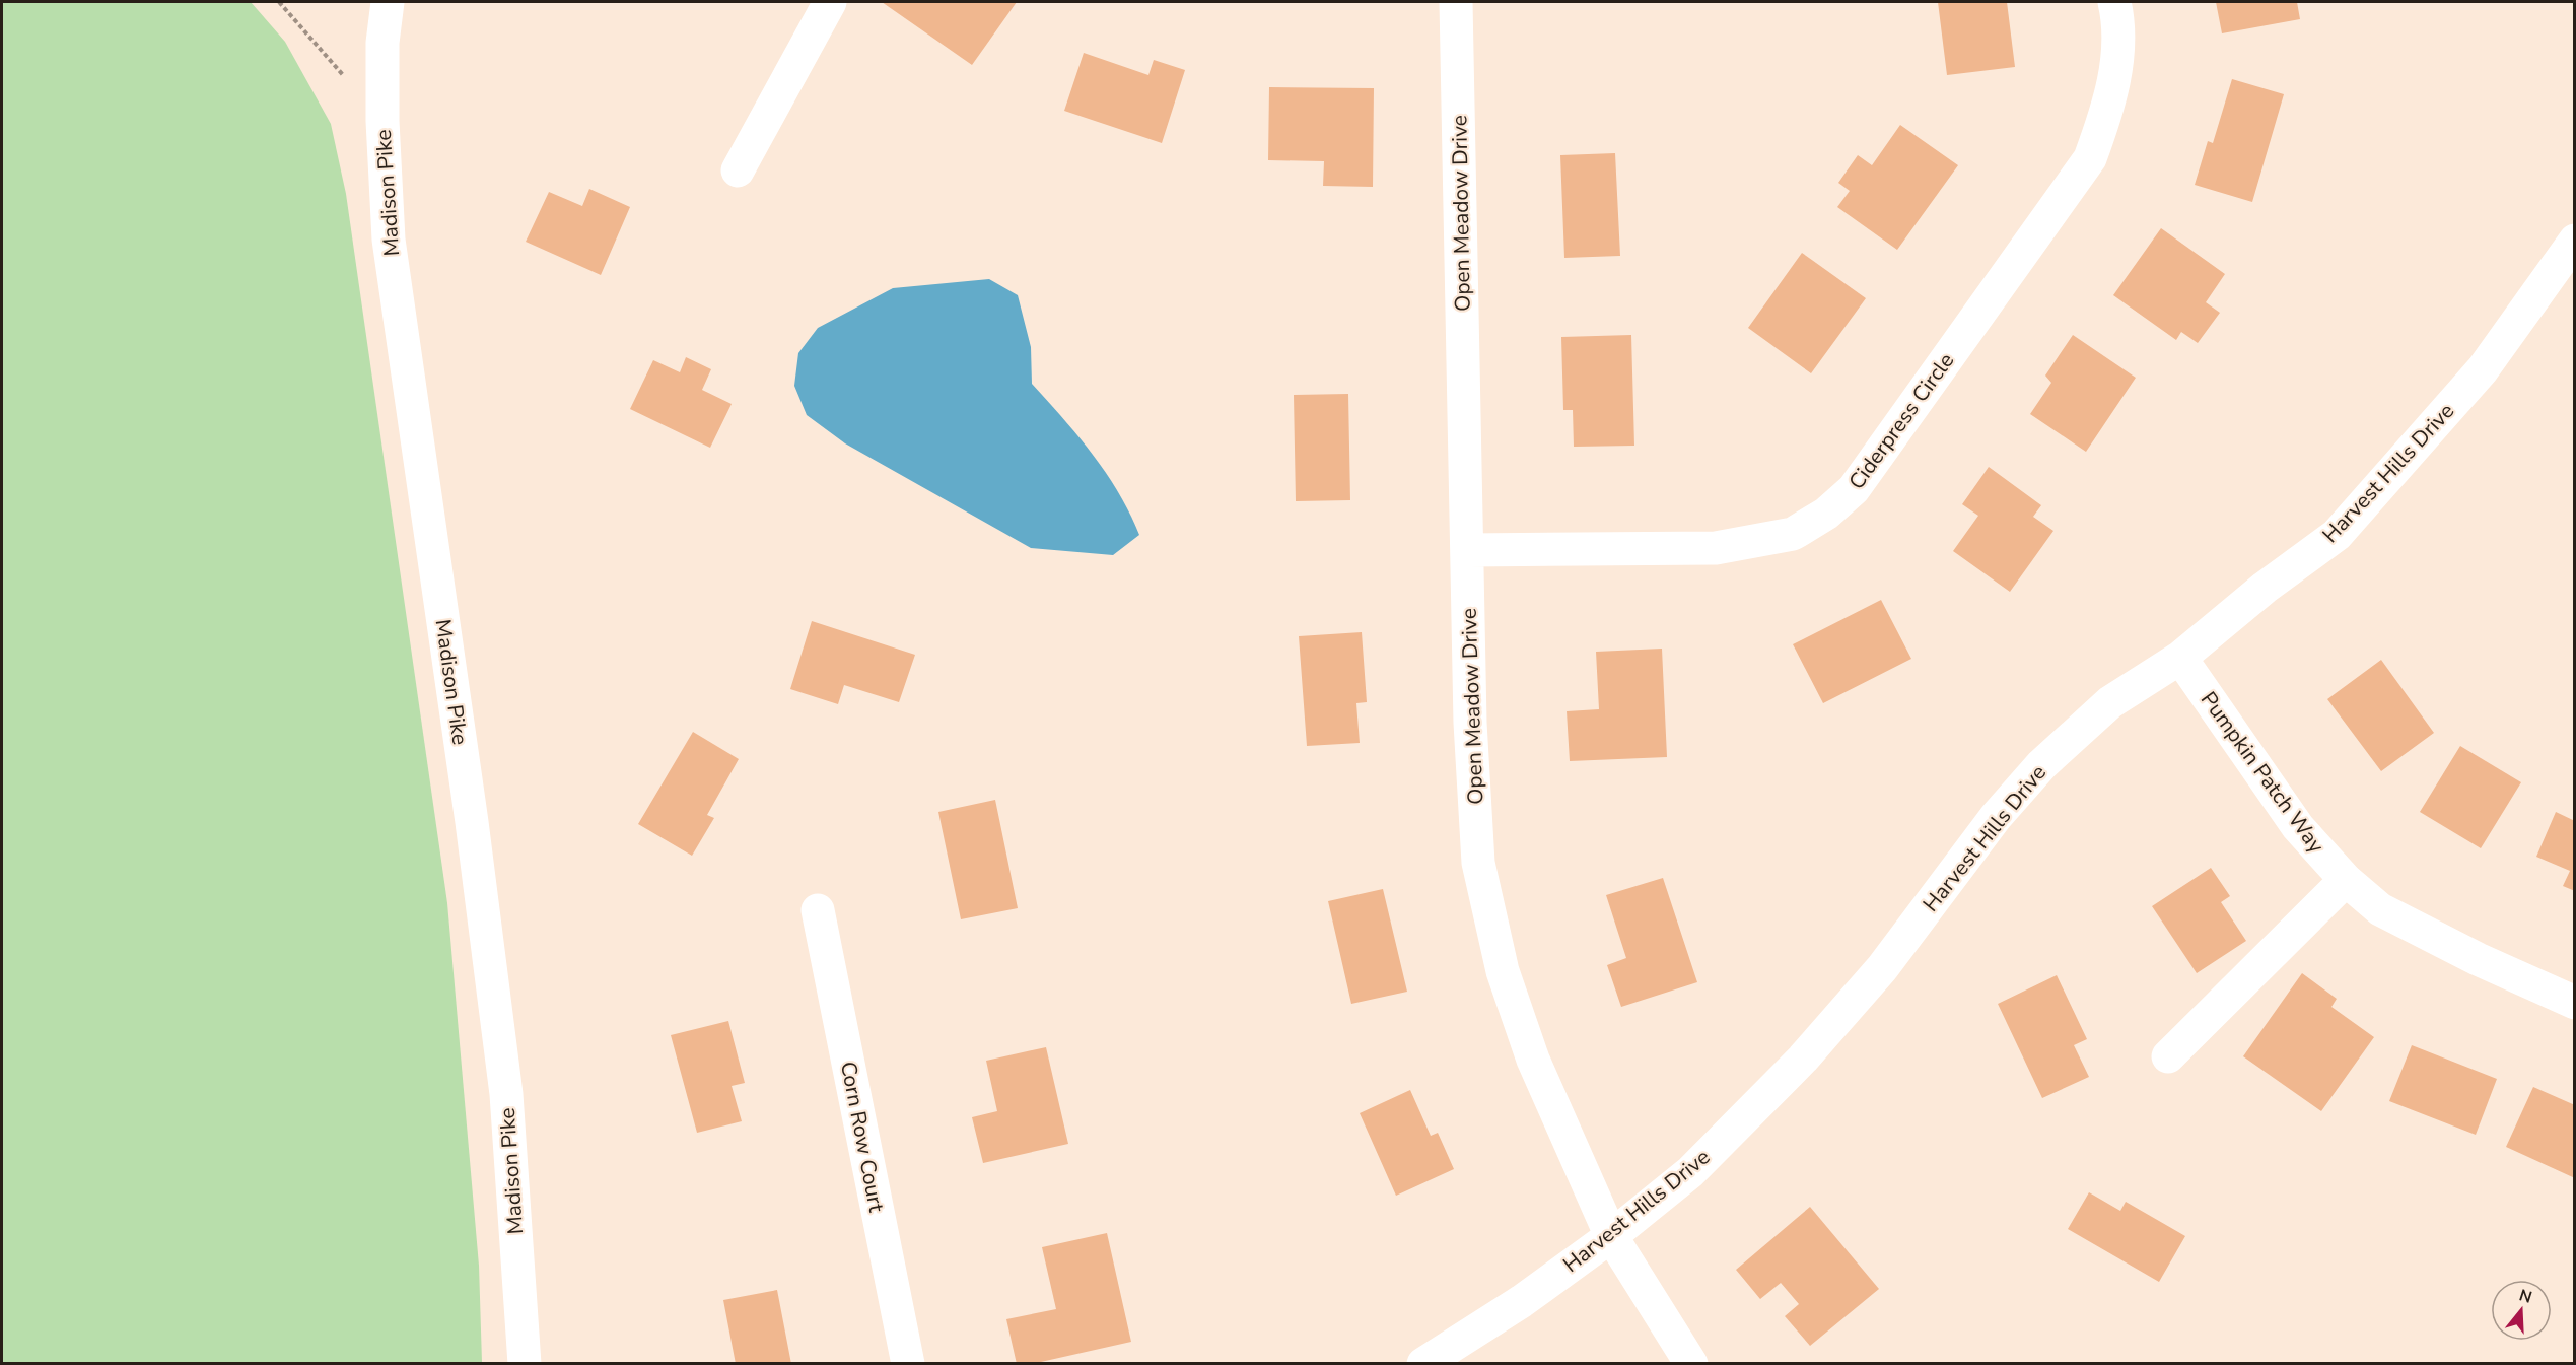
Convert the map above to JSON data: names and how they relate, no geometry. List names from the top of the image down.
{
  "streets": {
    "street": [
      "Madison Pike",
      "Open Meadow Drive",
      "Ciderpress Circle",
      "Harvest Hills Drive",
      "Pumpkin Patch Way",
      "Corn Row Court"
    ]
  },
  "crossings": [
    ["Open Meadow Drive", "Ciderpress Circle"],
    ["Open Meadow Drive", "Harvest Hills Drive"],
    ["Harvest Hills Drive", "Pumpkin Patch Way"]
  ],
  "north": "top"
}
